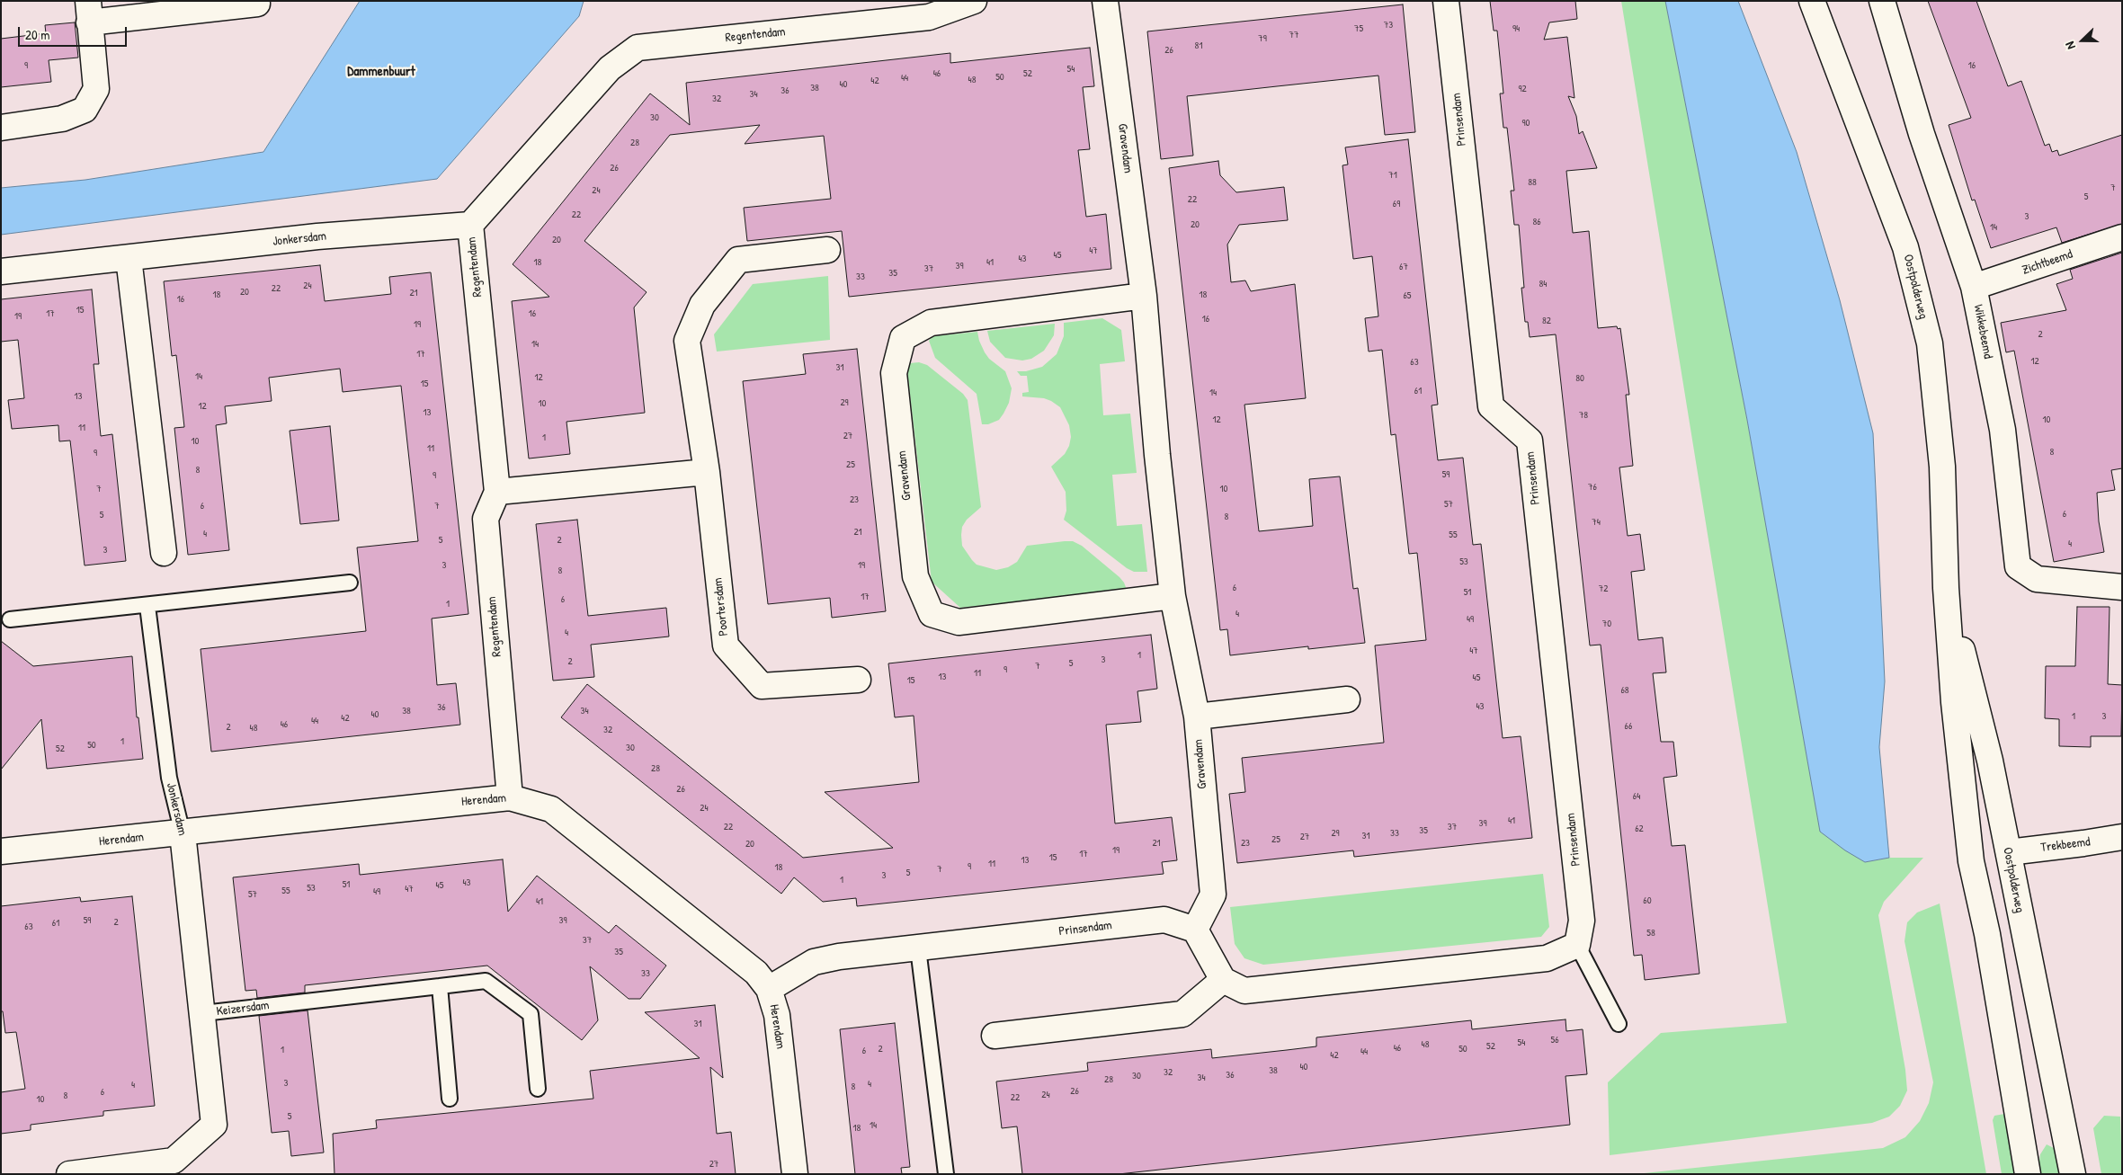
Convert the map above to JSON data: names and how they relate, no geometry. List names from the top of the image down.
{
  "streets": {
    "street": [
      "Regentendam",
      "Prinsendam",
      "Gravendam",
      "Jonkersdam",
      "Zichtbeemd",
      "Oostpolderweg",
      "Wikkebeemd",
      "Poortersdam",
      "Herendam",
      "Trekbeemd",
      "Keizersdam"
    ]
  },
  "crossings": [
    ["Regentendam", "Jonkersdam"],
    ["Regentendam", "Herendam"],
    ["Prinsendam", "Gravendam"],
    ["Prinsendam", "Herendam"],
    ["Jonkersdam", "Herendam"],
    ["Jonkersdam", "Keizersdam"],
    ["Zichtbeemd", "Wikkebeemd"],
    ["Oostpolderweg", "Trekbeemd"]
  ],
  "districts": ["Dammenbuurt"],
  "house_numbers": [
    "73",
    "75",
    "94",
    "77",
    "79",
    "81",
    "26",
    "9",
    "16",
    "54",
    "46",
    "52",
    "50",
    "44",
    "48",
    "42",
    "40",
    "38",
    "92",
    "36",
    "34",
    "32",
    "30",
    "90",
    "28",
    "26",
    "71",
    "88",
    "7",
    "24",
    "5",
    "22",
    "69",
    "22",
    "3",
    "86",
    "20",
    "14",
    "20",
    "47",
    "45",
    "43",
    "18",
    "41",
    "39",
    "67",
    "37",
    "35",
    "33",
    "84",
    "24",
    "22",
    "20",
    "21",
    "18",
    "18",
    "65",
    "16",
    "15",
    "17",
    "16",
    "19",
    "16",
    "82",
    "19",
    "2",
    "14",
    "17",
    "12",
    "63",
    "31",
    "14",
    "12",
    "80",
    "15",
    "61",
    "14",
    "13",
    "29",
    "10",
    "12",
    "13",
    "78",
    "12",
    "10",
    "11",
    "27",
    "1",
    "10",
    "11",
    "8",
    "9",
    "25",
    "8",
    "59",
    "9",
    "76",
    "7",
    "10",
    "23",
    "57",
    "6",
    "7",
    "6",
    "5",
    "8",
    "74",
    "21",
    "4",
    "55",
    "5",
    "2",
    "4",
    "3",
    "53",
    "3",
    "19",
    "8",
    "6",
    "72",
    "51",
    "17",
    "6",
    "1",
    "4",
    "49",
    "70",
    "4",
    "47",
    "1",
    "3",
    "2",
    "5",
    "7",
    "9",
    "11",
    "13",
    "45",
    "15",
    "68",
    "43",
    "36",
    "38",
    "34",
    "40",
    "1",
    "3",
    "42",
    "44",
    "46",
    "66",
    "2",
    "48",
    "32",
    "1",
    "50",
    "30",
    "52",
    "28",
    "26",
    "64",
    "24",
    "41",
    "39",
    "22",
    "37",
    "62",
    "35",
    "29",
    "33",
    "31",
    "27",
    "25",
    "21",
    "23",
    "20",
    "19",
    "17",
    "15",
    "13",
    "11",
    "9",
    "18",
    "7",
    "5",
    "3",
    "1",
    "43",
    "51",
    "45",
    "53",
    "47",
    "55",
    "49",
    "57",
    "60",
    "41",
    "59",
    "39",
    "2",
    "61",
    "63",
    "58",
    "37",
    "35",
    "33",
    "31",
    "56",
    "54",
    "48",
    "52",
    "46",
    "2",
    "50",
    "1",
    "6",
    "44",
    "42",
    "40",
    "38",
    "32",
    "36",
    "30",
    "34",
    "28",
    "3",
    "4",
    "4",
    "8",
    "26",
    "6",
    "24",
    "8",
    "22",
    "10",
    "5",
    "14",
    "18",
    "27"
  ],
  "scale_bar": "20 m",
  "north": "left"
}
